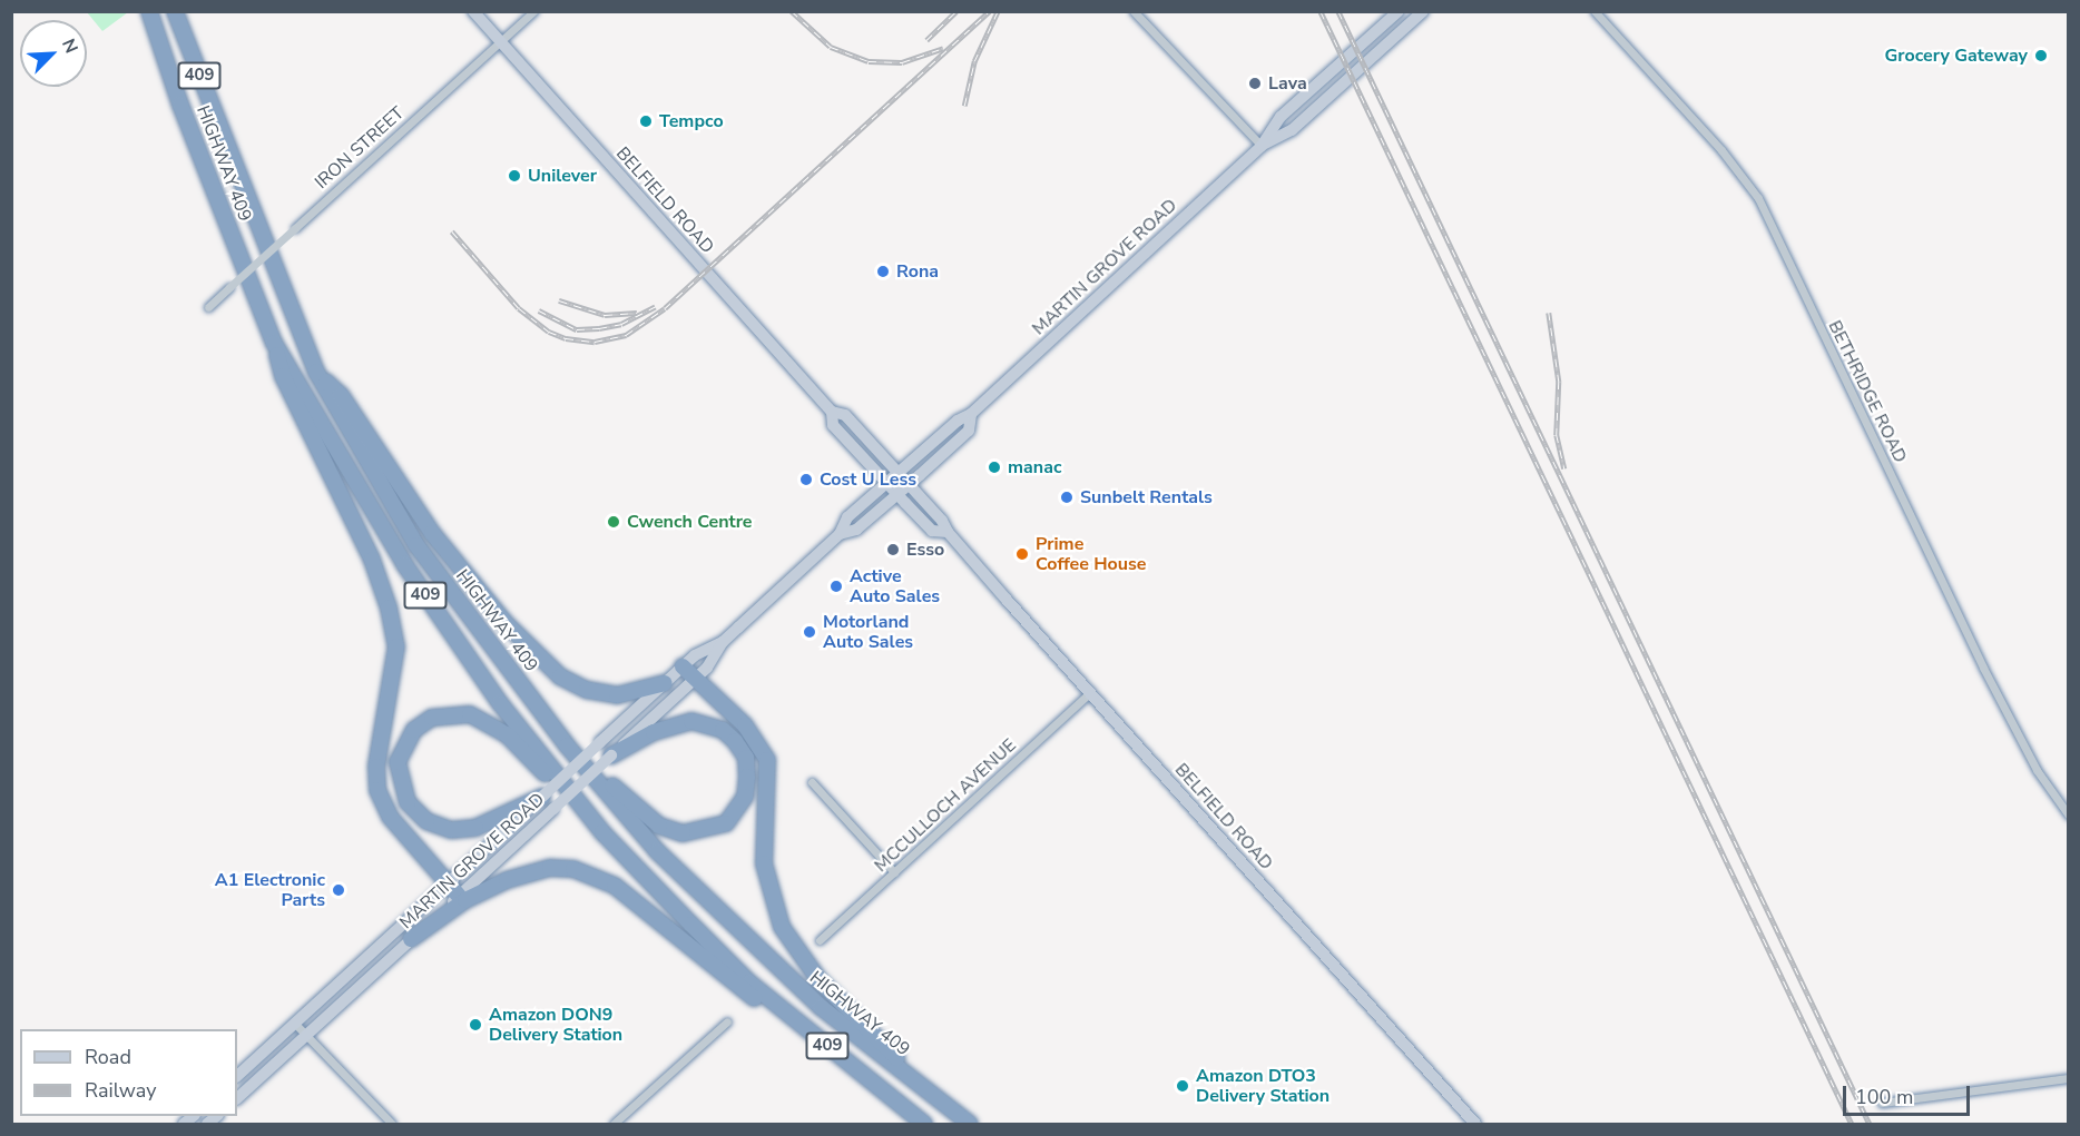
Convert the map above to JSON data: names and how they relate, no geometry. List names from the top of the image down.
{
  "streets": {
    "highway": ["409", "HIGHWAY 409"],
    "main road": ["BELFIELD ROAD", "MARTIN GROVE ROAD"],
    "street": ["IRON STREET", "BETHRIDGE ROAD", "MCCULLOCH AVENUE"]
  },
  "crossings": [
    ["IRON STREET", "BELFIELD ROAD"],
    ["BELFIELD ROAD", "MARTIN GROVE ROAD"],
    ["BELFIELD ROAD", "MCCULLOCH AVENUE"]
  ],
  "places": [
    "Grocery Gateway",
    "Lava",
    "Tempco",
    "Unilever",
    "Rona",
    "manac",
    "Cost U Less",
    "Sunbelt Rentals",
    "Cwench Centre",
    "Esso",
    "Prime Coffee House",
    "Active Auto Sales",
    "Motorland Auto Sales",
    "A1 Electronic Parts",
    "Amazon DON9 Delivery Station",
    "Amazon DTO3 Delivery Station"
  ],
  "legend": ["Road", "Railway"],
  "scale_bar": "100 m",
  "north": "top right"
}
